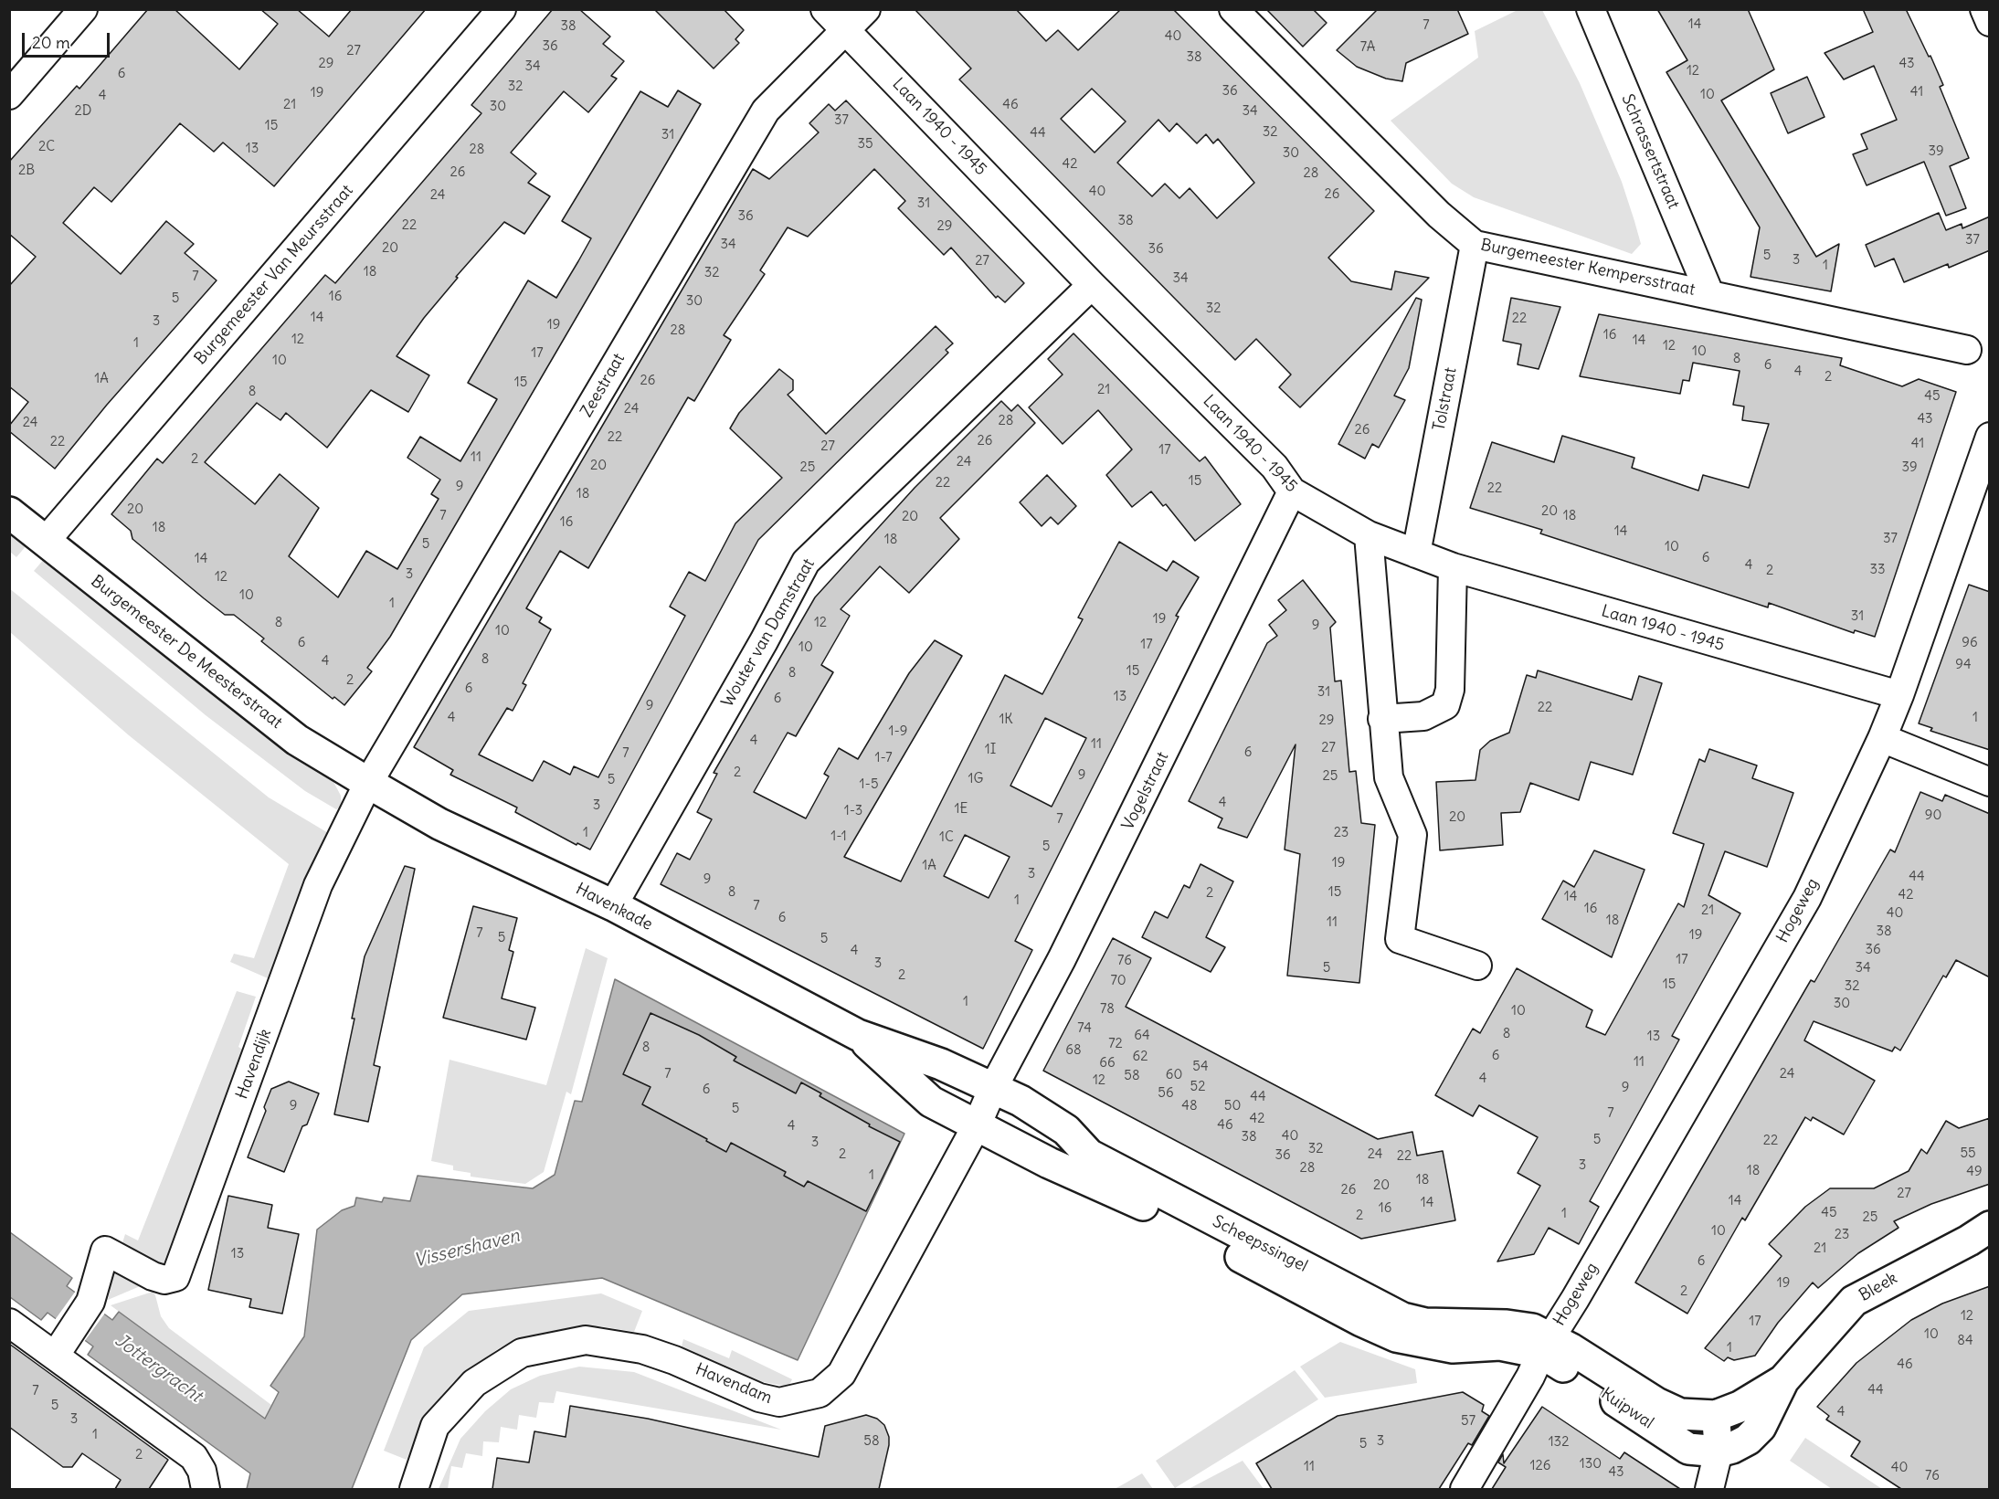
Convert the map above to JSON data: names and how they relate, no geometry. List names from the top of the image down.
{
  "streets": {
    "street": [
      "Laan 1940 - 1945",
      "Schrassertstraat",
      "Burgemeester Kempersstraat",
      "Burgemeester Van Meursstraat",
      "Zeestraat",
      "Tolstraat",
      "Wouter van Damstraat",
      "Burgemeester De Meesterstraat",
      "Vogelstraat",
      "Havenkade",
      "Hogeweg",
      "Havendijk",
      "Scheepssingel",
      "Bleek",
      "Havendam",
      "Kuipwal"
    ]
  },
  "crossings": [
    ["Laan 1940 - 1945", "Zeestraat"],
    ["Laan 1940 - 1945", "Tolstraat"],
    ["Laan 1940 - 1945", "Wouter van Damstraat"],
    ["Laan 1940 - 1945", "Vogelstraat"],
    ["Laan 1940 - 1945", "Hogeweg"],
    ["Schrassertstraat", "Burgemeester Kempersstraat"],
    ["Burgemeester Kempersstraat", "Tolstraat"],
    ["Burgemeester Van Meursstraat", "Burgemeester De Meesterstraat"],
    ["Zeestraat", "Burgemeester De Meesterstraat"],
    ["Zeestraat", "Havenkade"],
    ["Zeestraat", "Havendijk"],
    ["Wouter van Damstraat", "Havenkade"],
    ["Burgemeester De Meesterstraat", "Havenkade"],
    ["Burgemeester De Meesterstraat", "Havendijk"],
    ["Vogelstraat", "Havenkade"],
    ["Vogelstraat", "Scheepssingel"],
    ["Vogelstraat", "Havendam"],
    ["Havenkade", "Havendijk"],
    ["Havenkade", "Scheepssingel"],
    ["Havenkade", "Havendam"],
    ["Hogeweg", "Scheepssingel"],
    ["Hogeweg", "Kuipwal"],
    ["Scheepssingel", "Havendam"],
    ["Scheepssingel", "Kuipwal"],
    ["Bleek", "Kuipwal"]
  ],
  "water": ["Vissershaven", "Jottergracht"],
  "house_numbers": [
    "14",
    "7",
    "38",
    "40",
    "36",
    "7A",
    "27",
    "38",
    "29",
    "43",
    "34",
    "12",
    "6",
    "32",
    "36",
    "41",
    "19",
    "10",
    "4",
    "21",
    "46",
    "30",
    "2D",
    "34",
    "37",
    "15",
    "32",
    "44",
    "31",
    "35",
    "2C",
    "13",
    "28",
    "39",
    "30",
    "42",
    "2B",
    "26",
    "28",
    "40",
    "26",
    "24",
    "31",
    "36",
    "38",
    "22",
    "29",
    "37",
    "34",
    "20",
    "36",
    "5",
    "3",
    "27",
    "1",
    "18",
    "32",
    "7",
    "34",
    "16",
    "5",
    "30",
    "32",
    "14",
    "22",
    "3",
    "19",
    "28",
    "16",
    "12",
    "14",
    "1",
    "12",
    "10",
    "17",
    "8",
    "10",
    "6",
    "4",
    "2",
    "1A",
    "26",
    "15",
    "21",
    "8",
    "45",
    "24",
    "43",
    "28",
    "24",
    "26",
    "22",
    "26",
    "22",
    "41",
    "27",
    "17",
    "11",
    "2",
    "24",
    "20",
    "25",
    "39",
    "15",
    "22",
    "9",
    "22",
    "18",
    "20",
    "20",
    "7",
    "18",
    "20",
    "16",
    "18",
    "14",
    "37",
    "18",
    "5",
    "10",
    "6",
    "14",
    "4",
    "33",
    "2",
    "3",
    "12",
    "10",
    "1",
    "31",
    "19",
    "8",
    "12",
    "9",
    "10",
    "6",
    "96",
    "17",
    "10",
    "8",
    "4",
    "94",
    "15",
    "8",
    "2",
    "6",
    "31",
    "13",
    "6",
    "9",
    "22",
    "4",
    "1",
    "1K",
    "29",
    "1-9",
    "4",
    "11",
    "27",
    "1I",
    "6",
    "7",
    "1-7",
    "2",
    "9",
    "25",
    "1G",
    "5",
    "1-5",
    "4",
    "3",
    "1E",
    "1-3",
    "90",
    "20",
    "7",
    "1",
    "23",
    "1-1",
    "1C",
    "5",
    "19",
    "1A",
    "3",
    "44",
    "9",
    "8",
    "15",
    "2",
    "42",
    "14",
    "1",
    "7",
    "16",
    "21",
    "40",
    "6",
    "18",
    "11",
    "38",
    "7",
    "19",
    "5",
    "5",
    "36",
    "4",
    "17",
    "76",
    "3",
    "5",
    "34",
    "2",
    "70",
    "15",
    "32",
    "1",
    "30",
    "78",
    "10",
    "74",
    "8",
    "64",
    "13",
    "72",
    "8",
    "68",
    "6",
    "62",
    "11",
    "66",
    "54",
    "7",
    "24",
    "60",
    "58",
    "4",
    "12",
    "52",
    "9",
    "6",
    "56",
    "44",
    "9",
    "48",
    "50",
    "5",
    "7",
    "42",
    "46",
    "4",
    "40",
    "38",
    "5",
    "22",
    "3",
    "32",
    "55",
    "2",
    "24",
    "36",
    "22",
    "3",
    "28",
    "18",
    "49",
    "1",
    "18",
    "20",
    "26",
    "27",
    "14",
    "14",
    "16",
    "45",
    "1",
    "2",
    "25",
    "10",
    "23",
    "21",
    "13",
    "6",
    "19",
    "2",
    "12",
    "17",
    "10",
    "84",
    "1",
    "46",
    "44",
    "7",
    "5",
    "4",
    "3",
    "57",
    "1",
    "58",
    "3",
    "132",
    "5",
    "2",
    "130",
    "126",
    "11",
    "40",
    "43",
    "76"
  ],
  "scale_bar": "20 m"
}
